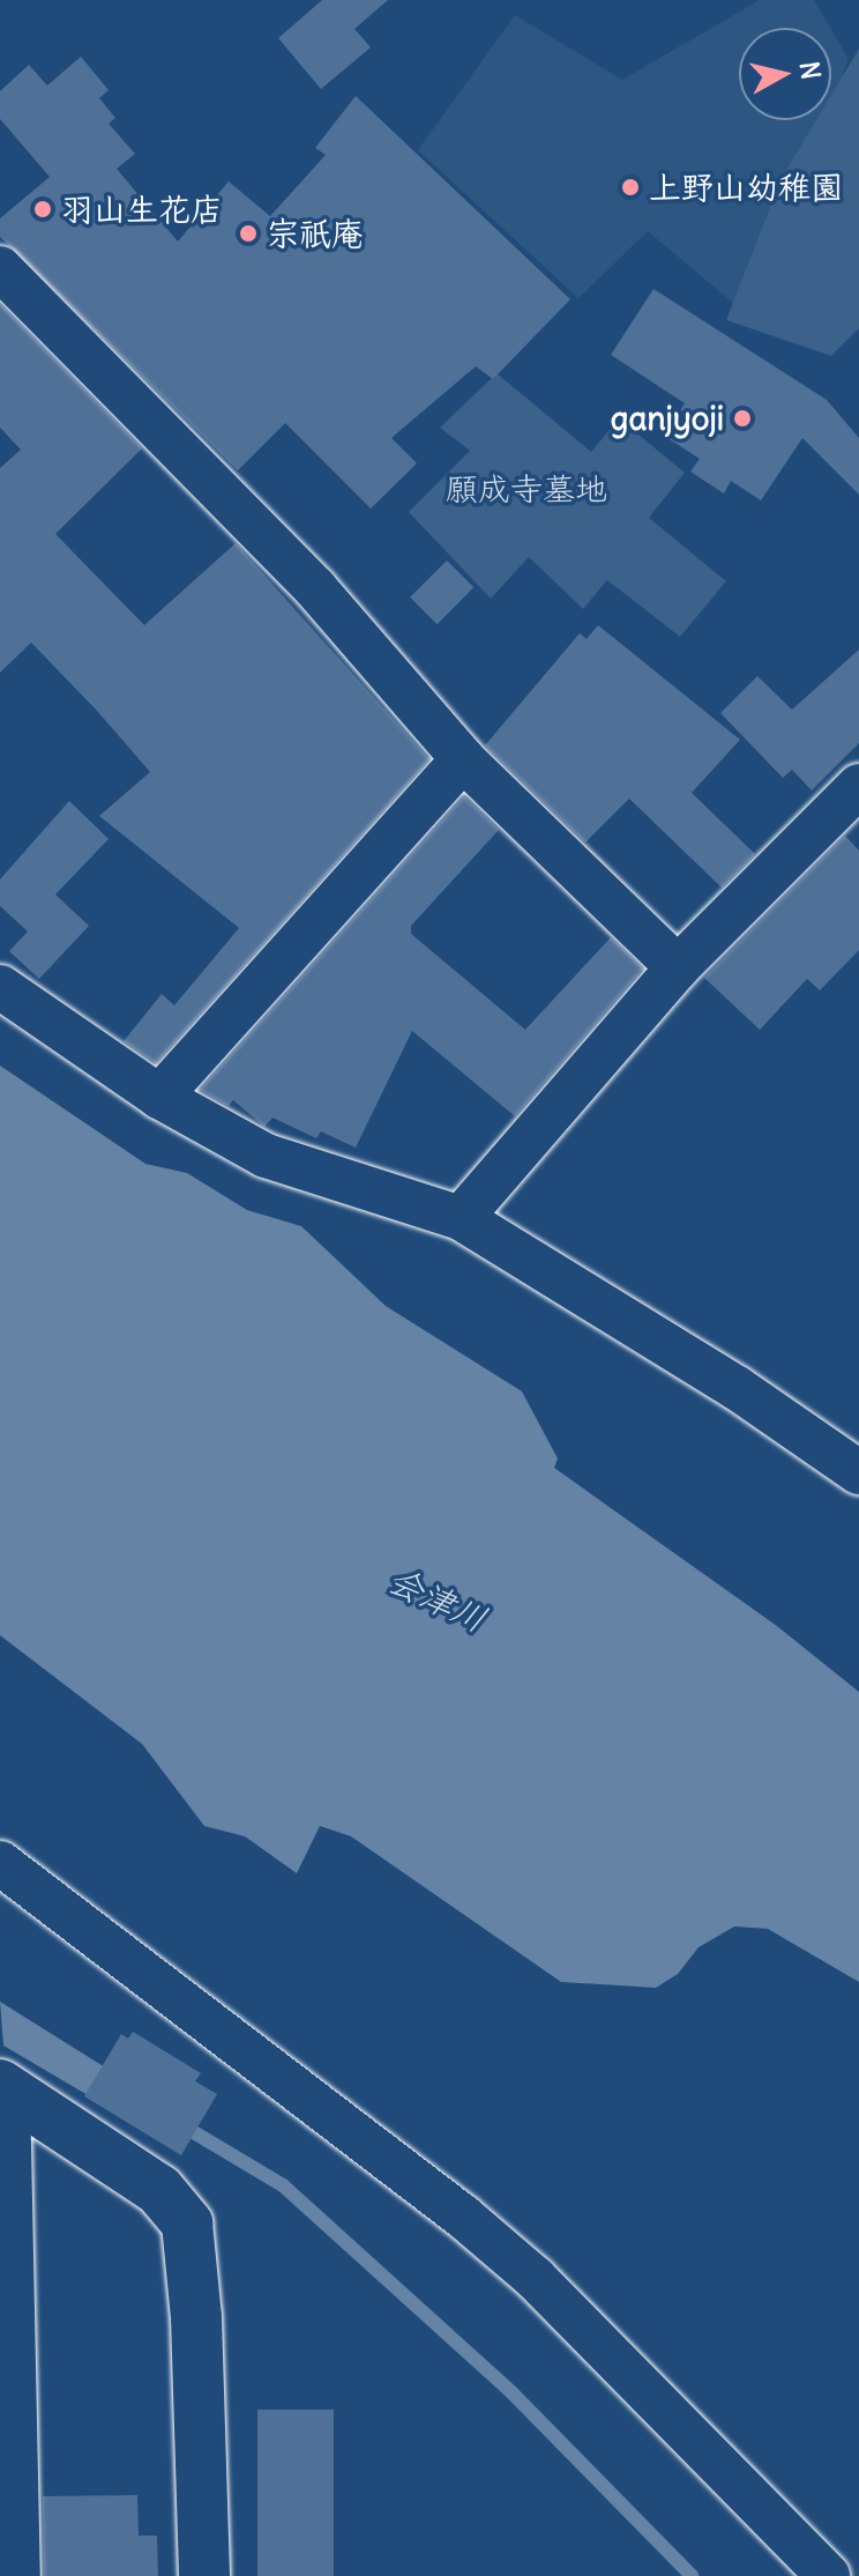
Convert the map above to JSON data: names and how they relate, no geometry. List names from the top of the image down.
{
  "water": ["会津川"],
  "parks": ["願成寺墓地"],
  "places": [
    "上野山幼稚園",
    "羽山生花店",
    "宗祇庵",
    "ganjyoji"
  ],
  "north": "right"
}
